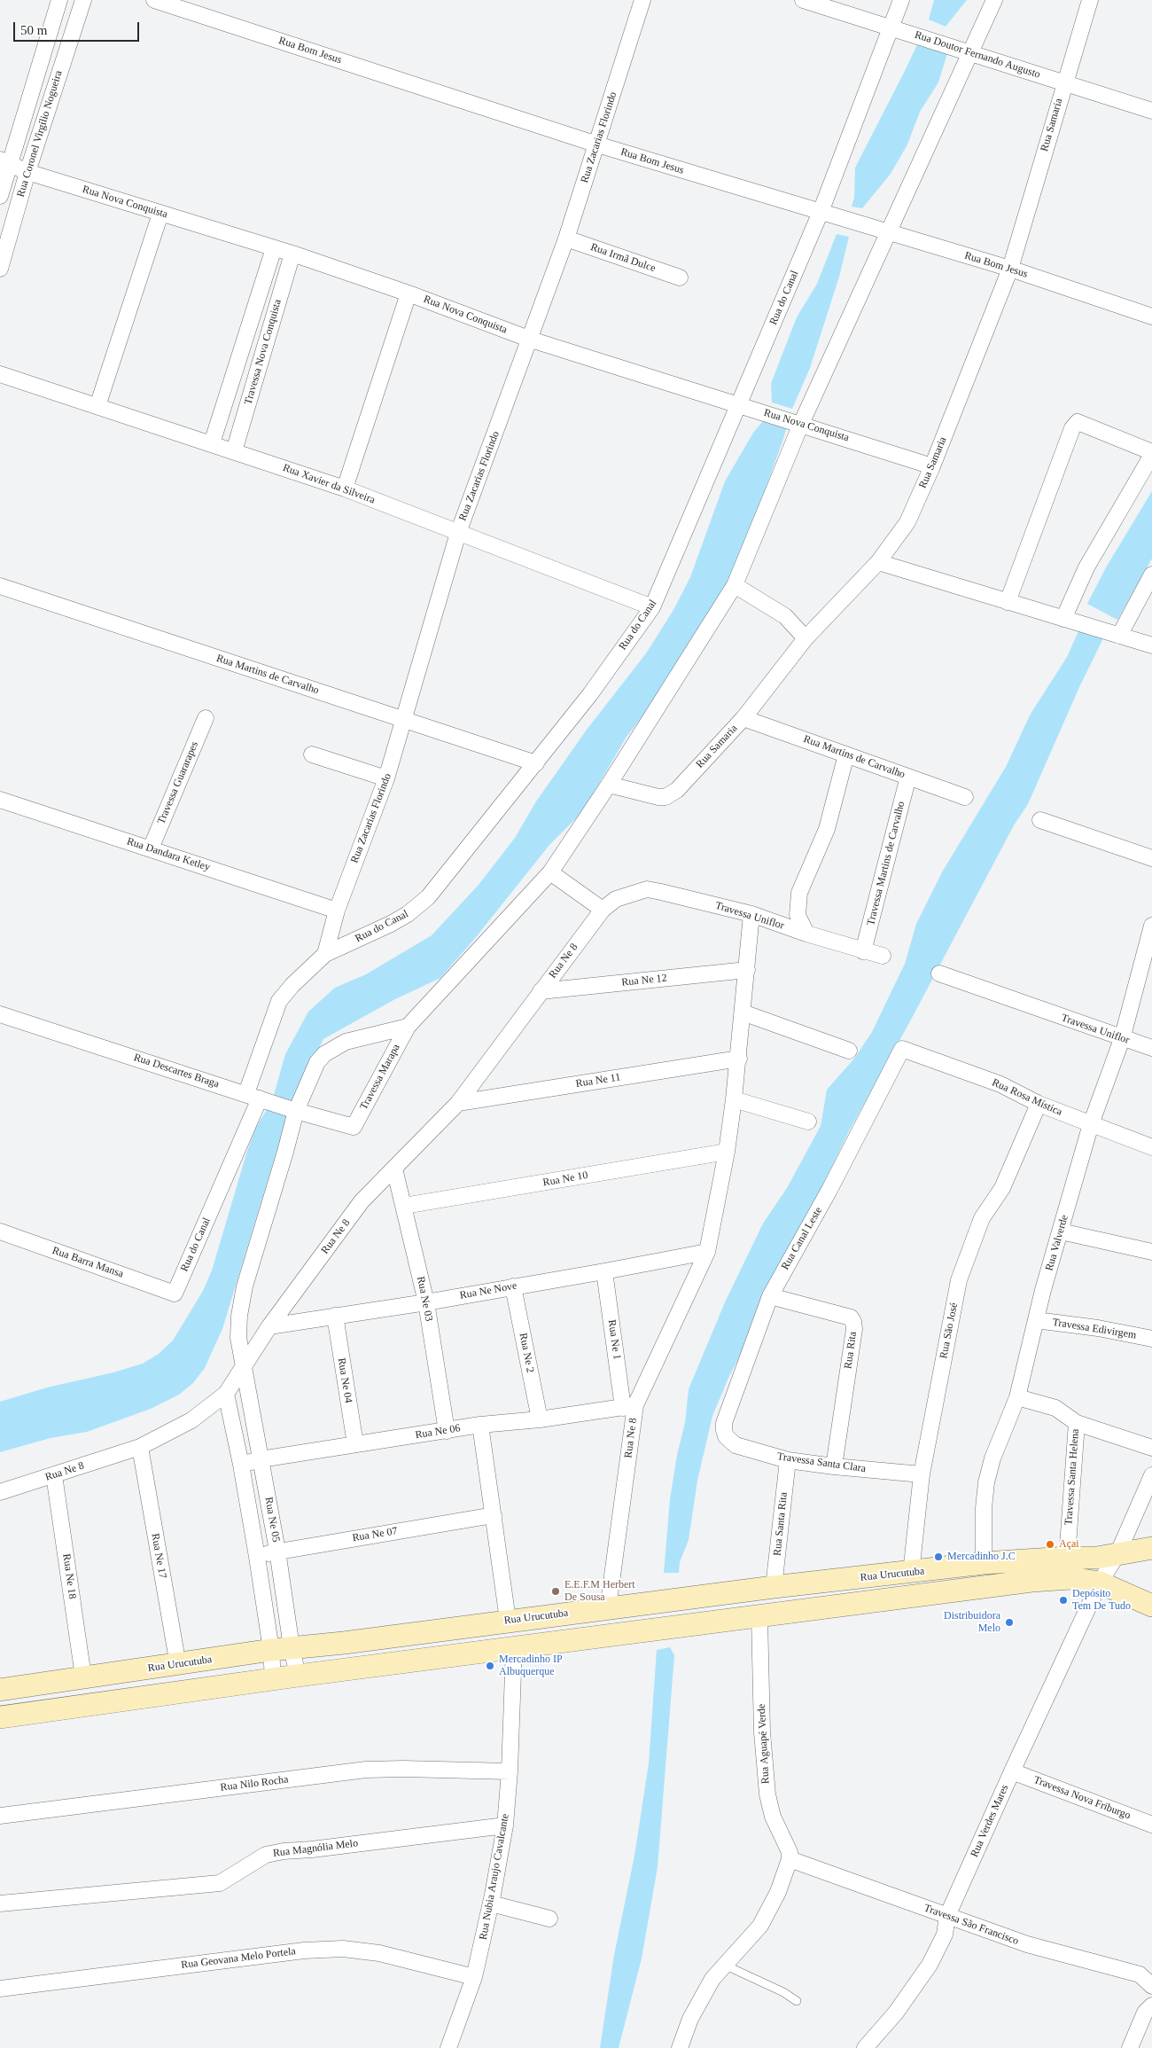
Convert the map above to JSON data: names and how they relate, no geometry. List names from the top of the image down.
{
  "streets": {
    "street": [
      "Rua Bom Jesus",
      "Rua Doutor Fernando Augusto",
      "Rua Samaria",
      "Rua Coronel Virgílio Nogueira",
      "Rua Zacarias Florindo",
      "Rua Nova Conquista",
      "Rua Irmã Dulce",
      "Rua do Canal",
      "Travessa Nova Conquista",
      "Rua Xavier da Silveira",
      "Rua Martins de Carvalho",
      "Travessa Guararapes",
      "Rua Dandara Ketley",
      "Travessa Martins de Carvalho",
      "Travessa Uniflor",
      "Rua Ne 8",
      "Rua Ne 12",
      "Rua Descartes Braga",
      "Travessa Marapa",
      "Rua Ne 11",
      "Rua Rosa Mística",
      "Rua Ne 10",
      "Rua Canal Leste",
      "Rua Valverde",
      "Rua Barra Mansa",
      "Rua Ne Nove",
      "Rua Ne 03",
      "Travessa Edivirgem",
      "Rua São José",
      "Rua Ne 1",
      "Rua Rita",
      "Rua Ne 2",
      "Rua Ne 04",
      "Rua Ne 06",
      "Travessa Santa Clara",
      "Travessa Santa Helena",
      "Rua Ne 05",
      "Rua Santa Rita",
      "Rua Ne 07",
      "Rua Ne 17",
      "Rua Urucutuba",
      "Rua Ne 18",
      "Rua Aguapé Verde",
      "Rua Nilo Rocha",
      "Travessa Nova Friburgo",
      "Rua Verdes Mares",
      "Rua Magnólia Melo",
      "Rua Nubia Araujo Cavalcante",
      "Travessa São Francisco",
      "Rua Geovana Melo Portela"
    ]
  },
  "crossings": [
    ["Rua Bom Jesus", "Rua Samaria"],
    ["Rua Bom Jesus", "Rua Zacarias Florindo"],
    ["Rua Bom Jesus", "Rua do Canal"],
    ["Rua Bom Jesus", "Travessa Marapa"],
    ["Rua Doutor Fernando Augusto", "Rua Samaria"],
    ["Rua Doutor Fernando Augusto", "Rua do Canal"],
    ["Rua Doutor Fernando Augusto", "Travessa Marapa"],
    ["Rua Samaria", "Rua Nova Conquista"],
    ["Rua Samaria", "Rua Martins de Carvalho"],
    ["Rua Samaria", "Travessa Marapa"],
    ["Rua Coronel Virgílio Nogueira", "Rua Nova Conquista"],
    ["Rua Zacarias Florindo", "Rua Nova Conquista"],
    ["Rua Zacarias Florindo", "Rua Irmã Dulce"],
    ["Rua Zacarias Florindo", "Rua do Canal"],
    ["Rua Zacarias Florindo", "Rua Xavier da Silveira"],
    ["Rua Zacarias Florindo", "Rua Martins de Carvalho"],
    ["Rua Zacarias Florindo", "Rua Dandara Ketley"],
    ["Rua Nova Conquista", "Rua do Canal"],
    ["Rua Nova Conquista", "Travessa Nova Conquista"],
    ["Rua Nova Conquista", "Travessa Marapa"],
    ["Rua do Canal", "Rua Xavier da Silveira"],
    ["Rua do Canal", "Rua Martins de Carvalho"],
    ["Rua do Canal", "Rua Descartes Braga"],
    ["Rua do Canal", "Rua Barra Mansa"],
    ["Travessa Nova Conquista", "Rua Xavier da Silveira"],
    ["Rua Martins de Carvalho", "Travessa Martins de Carvalho"],
    ["Travessa Guararapes", "Rua Dandara Ketley"],
    ["Travessa Martins de Carvalho", "Travessa Uniflor"],
    ["Travessa Uniflor", "Rua Ne 8"],
    ["Travessa Uniflor", "Rua Valverde"],
    ["Rua Ne 8", "Rua Ne 12"],
    ["Rua Ne 8", "Rua Ne 11"],
    ["Rua Ne 8", "Rua Ne 10"],
    ["Rua Ne 8", "Rua Ne Nove"],
    ["Rua Ne 8", "Rua Ne 03"],
    ["Rua Ne 8", "Rua Ne 1"],
    ["Rua Ne 8", "Rua Ne 06"],
    ["Rua Ne 8", "Rua Ne 05"],
    ["Rua Ne 8", "Rua Ne 17"],
    ["Rua Ne 8", "Rua Urucutuba"],
    ["Rua Ne 8", "Rua Ne 18"],
    ["Rua Descartes Braga", "Travessa Marapa"],
    ["Rua Descartes Braga", "Rua Ne 05"],
    ["Travessa Marapa", "Rua Ne 05"],
    ["Rua Rosa Mística", "Rua Canal Leste"],
    ["Rua Rosa Mística", "Rua Valverde"],
    ["Rua Rosa Mística", "Rua São José"],
    ["Rua Ne 10", "Rua Ne 03"],
    ["Rua Canal Leste", "Rua Rita"],
    ["Rua Canal Leste", "Travessa Santa Clara"],
    ["Rua Valverde", "Travessa Edivirgem"],
    ["Rua Valverde", "Rua Urucutuba"],
    ["Rua Ne Nove", "Rua Ne 03"],
    ["Rua Ne Nove", "Rua Ne 1"],
    ["Rua Ne Nove", "Rua Ne 2"],
    ["Rua Ne Nove", "Rua Ne 04"],
    ["Rua Ne 03", "Rua Ne 06"],
    ["Rua São José", "Travessa Santa Clara"],
    ["Rua São José", "Rua Urucutuba"],
    ["Rua Ne 1", "Rua Ne 06"],
    ["Rua Rita", "Travessa Santa Clara"],
    ["Rua Ne 2", "Rua Ne 06"],
    ["Rua Ne 04", "Rua Ne 06"],
    ["Rua Ne 06", "Rua Ne 05"],
    ["Travessa Santa Clara", "Rua Santa Rita"],
    ["Travessa Santa Helena", "Rua Urucutuba"],
    ["Rua Ne 05", "Rua Ne 07"],
    ["Rua Ne 05", "Rua Urucutuba"],
    ["Rua Santa Rita", "Rua Urucutuba"],
    ["Rua Ne 17", "Rua Urucutuba"],
    ["Rua Urucutuba", "Rua Ne 18"],
    ["Rua Urucutuba", "Rua Verdes Mares"],
    ["Rua Aguapé Verde", "Travessa São Francisco"],
    ["Rua Nilo Rocha", "Rua Nubia Araujo Cavalcante"],
    ["Travessa Nova Friburgo", "Rua Verdes Mares"],
    ["Rua Verdes Mares", "Travessa São Francisco"],
    ["Rua Magnólia Melo", "Rua Nubia Araujo Cavalcante"],
    ["Rua Nubia Araujo Cavalcante", "Rua Geovana Melo Portela"]
  ],
  "places": [
    "Açai",
    "Mercadinho J.C",
    "E.E.F.M Herbert De Sousa",
    "Depósito Tem De Tudo",
    "Distribuidora Melo",
    "Mercadinho IP Albuquerque"
  ],
  "scale_bar": "50 m"
}
